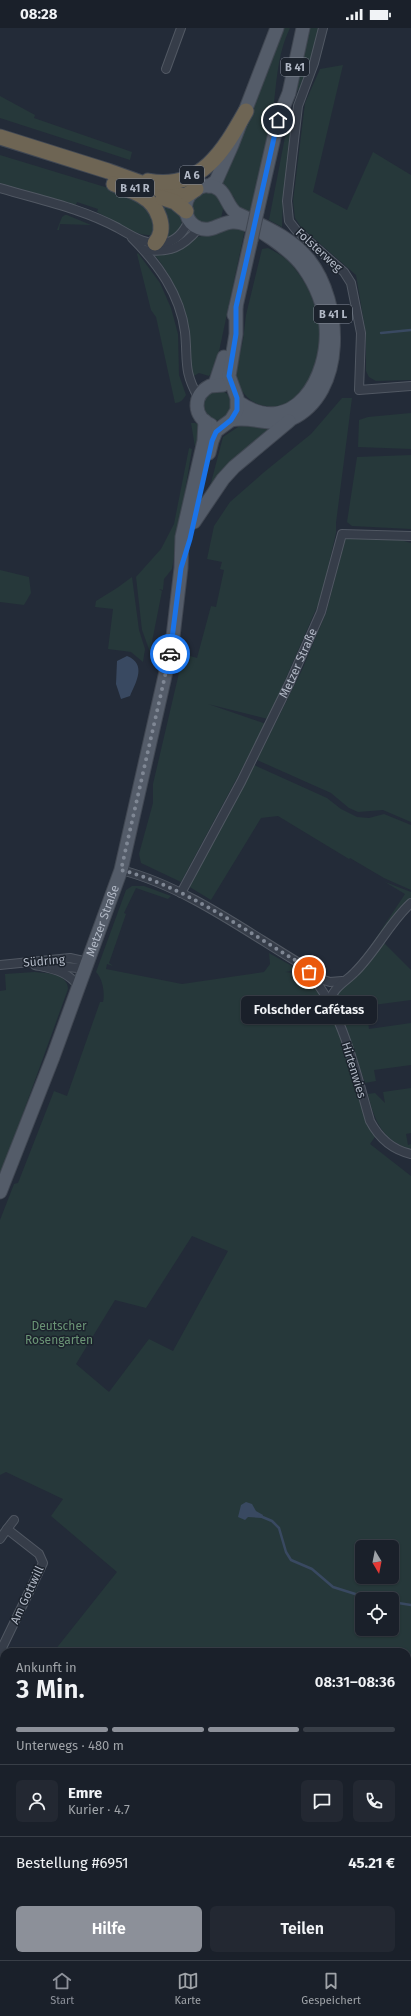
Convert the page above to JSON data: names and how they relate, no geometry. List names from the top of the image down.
{
  "streets": {
    "highway": ["A 6", "B 41 R"],
    "main road": ["B 41", "B 41 L", "Metzer Straße"],
    "street": [
      "Folsterweg",
      "Südring",
      "Hirtenwies",
      "Am Gottwill"
    ]
  },
  "crossings": [
    ["B 41", "B 41 L"],
    ["B 41", "Metzer Straße"],
    ["A 6", "B 41 R"],
    ["B 41 R", "B 41 L"],
    ["B 41 L", "Metzer Straße"],
    ["Metzer Straße", "Südring"],
    ["Metzer Straße", "Hirtenwies"]
  ],
  "parks": ["Deutscher Rosengarten"],
  "places": ["Folschder Cafétass"],
  "north": "bottom",
  "page": {
    "status": "08:28",
    "bubble": "Folschder Cafétass",
    "heading": ["3 Min.", "Ankunft in", "08:31–08:36"],
    "panel": [
      "Emre",
      "Kurier · 4.7",
      "Bestellung #6951",
      "45.21 €"
    ],
    "bar": "Unterwegs · 480 m",
    "buttons": ["Hilfe", "Teilen"],
    "tabs": ["Start", "Karte", "Gespeichert"]
  }
}
